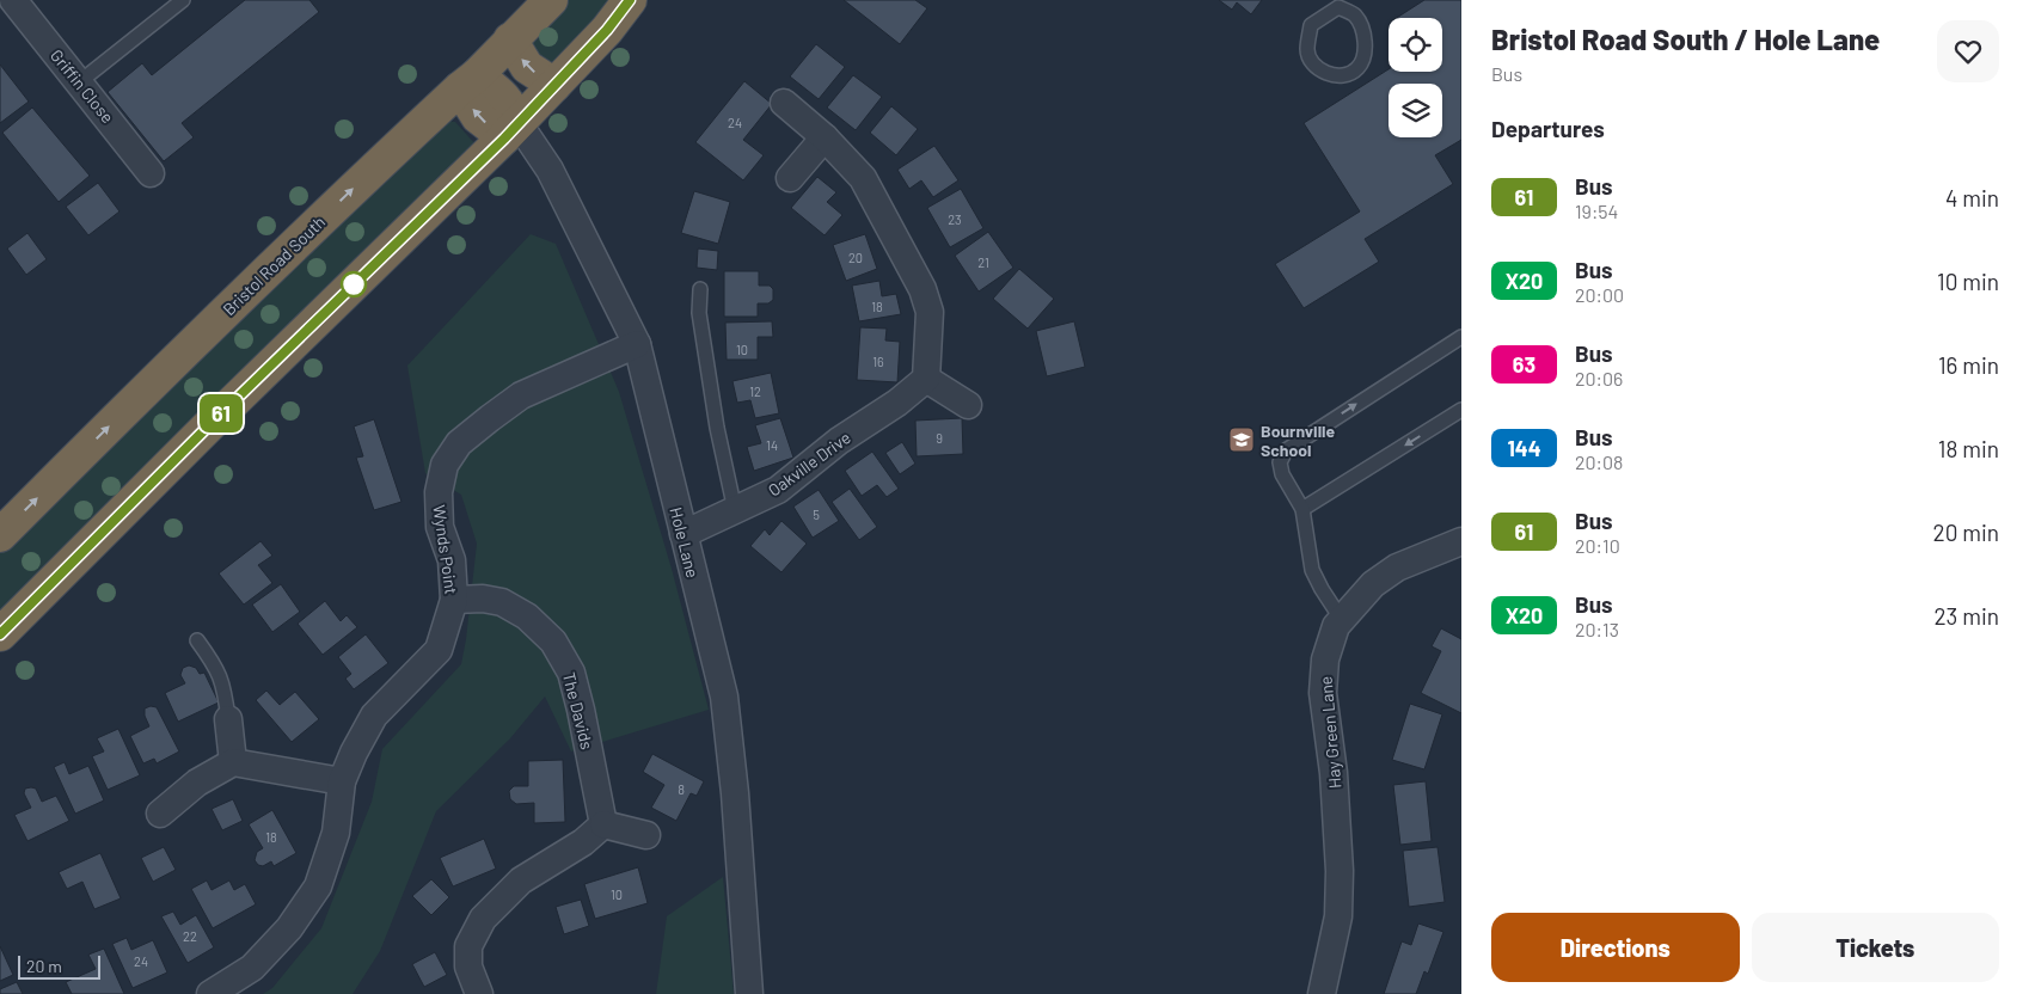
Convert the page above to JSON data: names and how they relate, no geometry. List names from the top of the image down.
{
  "streets": {
    "highway": ["Bristol Road South"],
    "street": [
      "Griffin Close",
      "Oakville Drive",
      "Hole Lane",
      "Wynds Point",
      "The Davids",
      "Hay Green Lane"
    ]
  },
  "crossings": [
    ["Oakville Drive", "Hole Lane"],
    ["Hole Lane", "Wynds Point"],
    ["Wynds Point", "The Davids"]
  ],
  "places": {
    "school or university": ["Bournville School"]
  },
  "lines": ["bus line 61"],
  "house_numbers": [
    "24",
    "23",
    "20",
    "21",
    "18",
    "10",
    "16",
    "12",
    "9",
    "14",
    "5",
    "8",
    "18",
    "10",
    "22",
    "24"
  ],
  "scale_bar": "20 m",
  "page": {
    "on_map": "61",
    "heading": [
      ["Bristol Road South / Hole Lane", "Bus"],
      "Departures"
    ],
    "list": [
      {
        "mark": "61",
        "name": "Bus",
        "note": "19:54",
        "value": "4 min"
      },
      {
        "mark": "X20",
        "name": "Bus",
        "note": "20:00",
        "value": "10 min"
      },
      {
        "mark": "63",
        "name": "Bus",
        "note": "20:06",
        "value": "16 min"
      },
      {
        "mark": "144",
        "name": "Bus",
        "note": "20:08",
        "value": "18 min"
      },
      {
        "mark": "61",
        "name": "Bus",
        "note": "20:10",
        "value": "20 min"
      },
      {
        "mark": "X20",
        "name": "Bus",
        "note": "20:13",
        "value": "23 min"
      }
    ],
    "buttons": ["Directions", "Tickets"],
    "scale": "20 m"
  }
}
